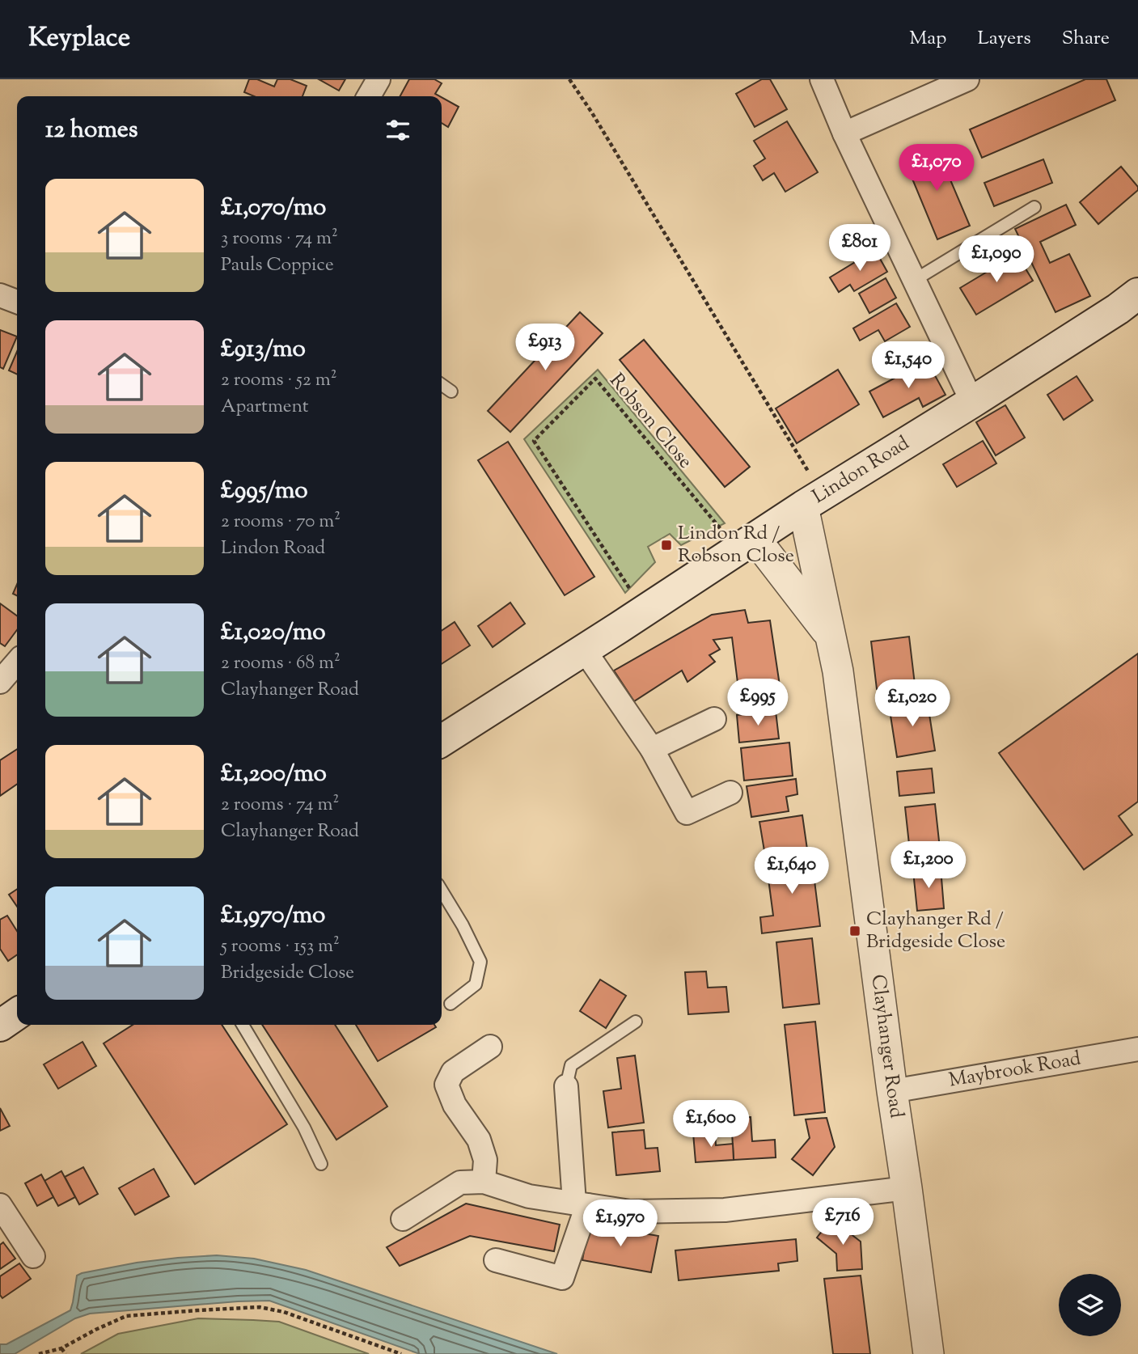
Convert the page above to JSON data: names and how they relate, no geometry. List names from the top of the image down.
{
  "streets": {
    "main road": ["Lindon Road"],
    "street": ["Clayhanger Road", "Maybrook Road"],
    "path": ["Robson Close"]
  },
  "crossings": [
    ["Robson Close", "Lindon Road"],
    ["Robson Close", "Clayhanger Road"],
    ["Lindon Road", "Clayhanger Road"],
    ["Clayhanger Road", "Maybrook Road"]
  ],
  "places": {
    "transit": ["Lindon Rd / Robson Close", "Clayhanger Rd / Bridgeside Close"]
  },
  "page": {
    "header": "Keyplace",
    "nav": ["Map", "Layers", "Share"],
    "heading": "12 homes",
    "price": [
      "£1,070",
      "£801",
      "£1,090",
      "£913",
      "£1,540",
      "£995",
      "£1,020",
      "£1,200",
      "£1,640",
      "£1,600",
      "£716",
      "£1,970"
    ],
    "list": [
      {
        "name": "£1,070/mo",
        "note": "3 rooms · 74 m² · Pauls Coppice"
      },
      {
        "name": "£913/mo",
        "note": "2 rooms · 52 m² · Apartment"
      },
      {
        "name": "£995/mo",
        "note": "2 rooms · 70 m² · Lindon Road"
      },
      {
        "name": "£1,020/mo",
        "note": "2 rooms · 68 m² · Clayhanger Road"
      },
      {
        "name": "£1,200/mo",
        "note": "2 rooms · 74 m² · Clayhanger Road"
      },
      {
        "name": "£1,970/mo",
        "note": "5 rooms · 153 m² · Bridgeside Close"
      }
    ]
  }
}
